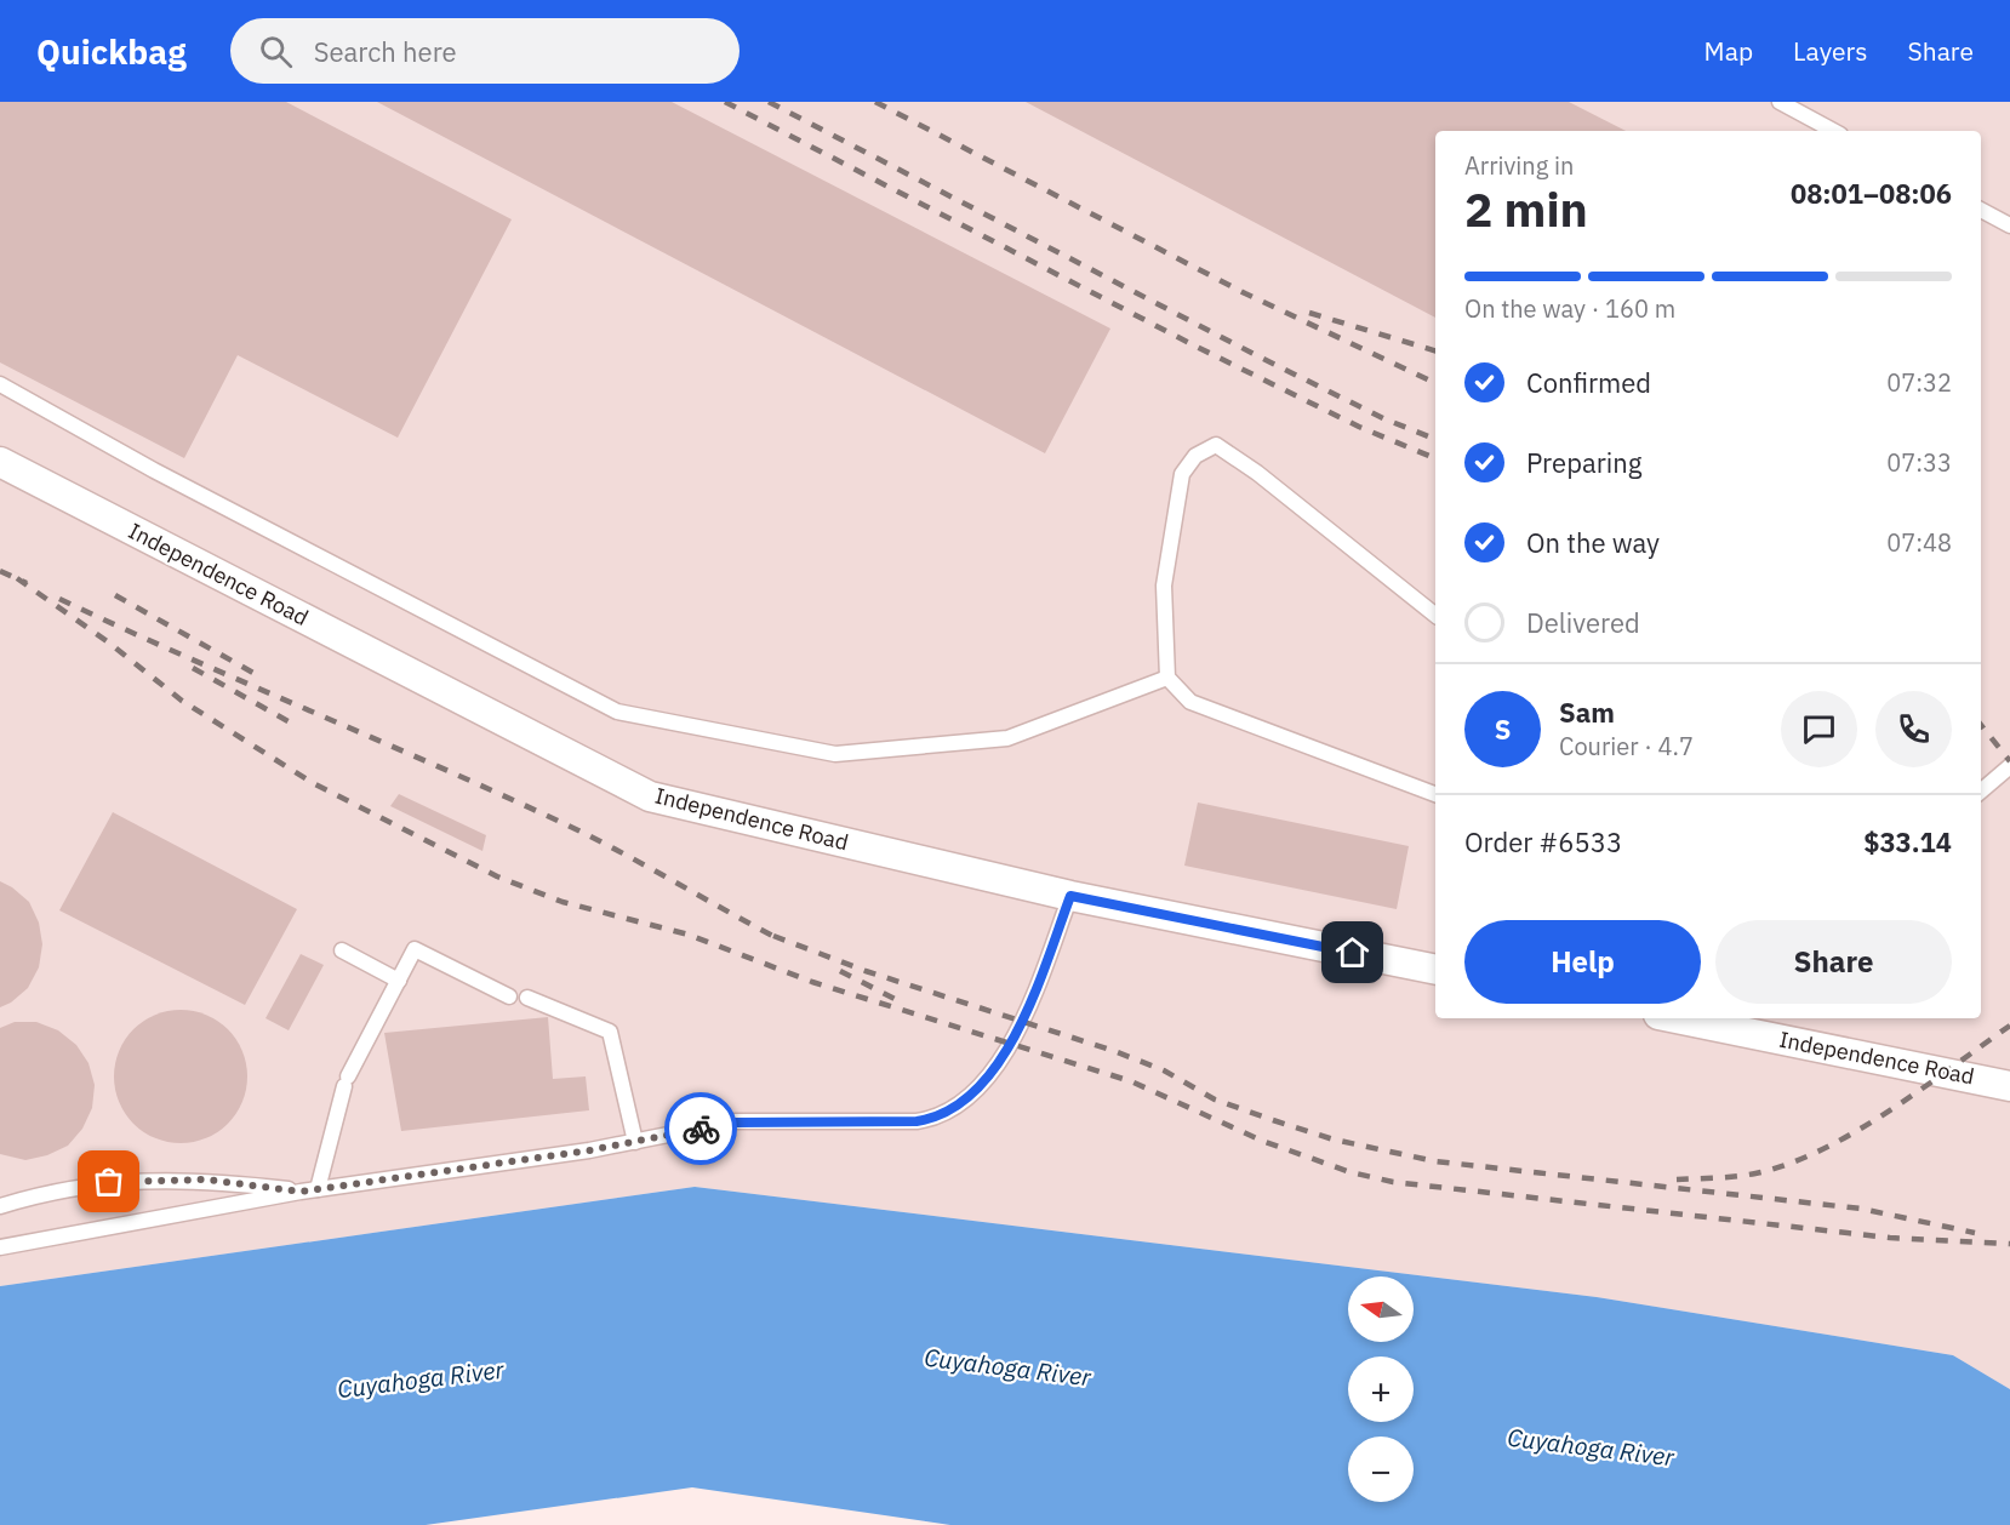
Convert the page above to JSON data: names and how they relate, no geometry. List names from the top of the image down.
{
  "streets": {
    "street": ["Independence Road"]
  },
  "water": ["Cuyahoga River"],
  "north": "left",
  "page": {
    "header": "Quickbag",
    "search": "Search here",
    "nav": ["Map", "Layers", "Share"],
    "heading": ["2 min", "Arriving in", "08:01–08:06"],
    "panel": [
      "Sam",
      "Courier · 4.7",
      "Order #6533",
      "$33.14"
    ],
    "bar": "On the way · 160 m",
    "list": [
      ["Confirmed", "07:32"],
      ["Preparing", "07:33"],
      ["On the way", "07:48"],
      "Delivered"
    ],
    "round": "S",
    "buttons": ["Help", "Share"],
    "map_buttons": ["+", "−"]
  }
}
